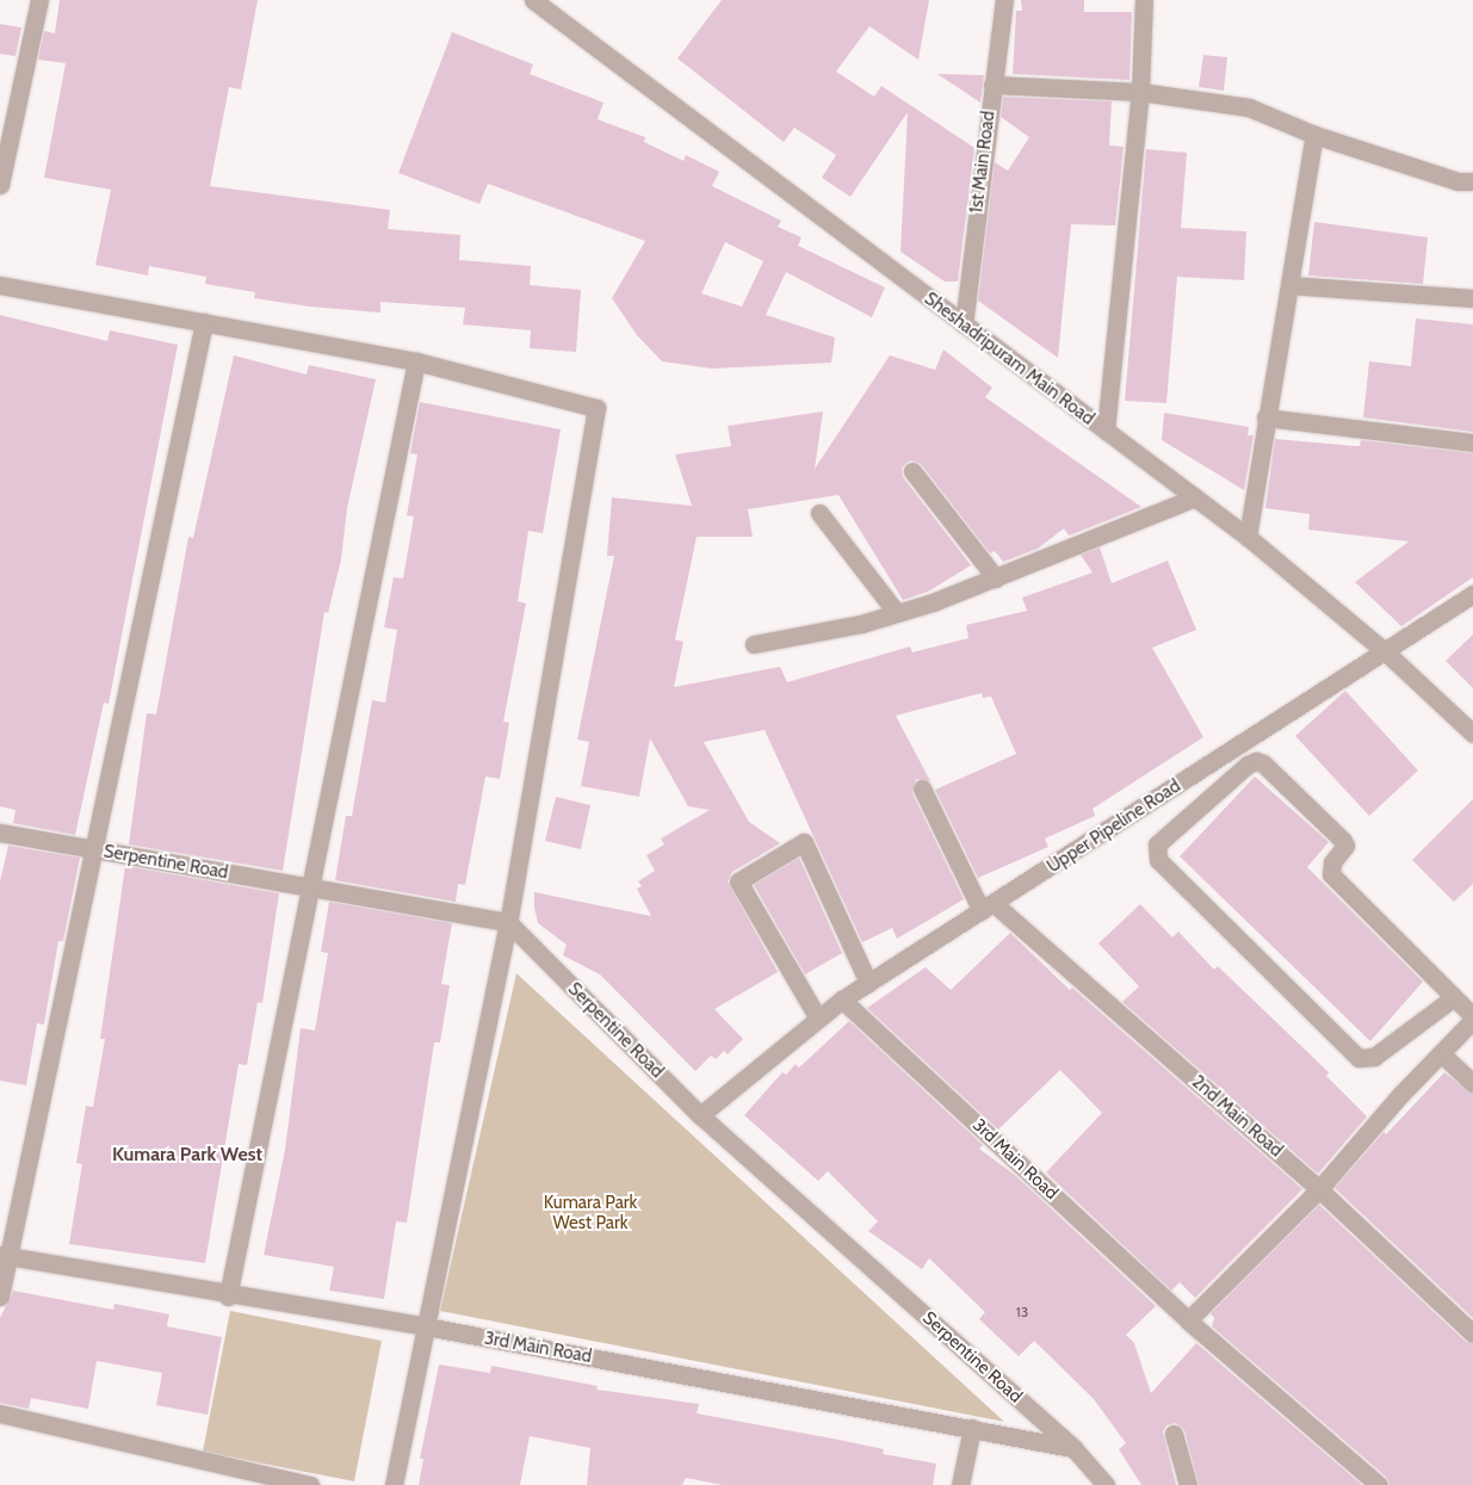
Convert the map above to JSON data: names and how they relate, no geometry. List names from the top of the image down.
{
  "streets": {
    "street": [
      "1st Main Road",
      "Sheshadripuram Main Road",
      "Upper Pipeline Road",
      "Serpentine Road",
      "2nd Main Road",
      "3rd Main Road"
    ]
  },
  "crossings": [
    ["1st Main Road", "Sheshadripuram Main Road"],
    ["Sheshadripuram Main Road", "Upper Pipeline Road"],
    ["Upper Pipeline Road", "Serpentine Road"],
    ["Upper Pipeline Road", "2nd Main Road"],
    ["Upper Pipeline Road", "3rd Main Road"],
    ["Serpentine Road", "3rd Main Road"]
  ],
  "districts": ["Kumara Park West"],
  "parks": ["Kumara Park West Park"],
  "house_numbers": ["13"]
}
